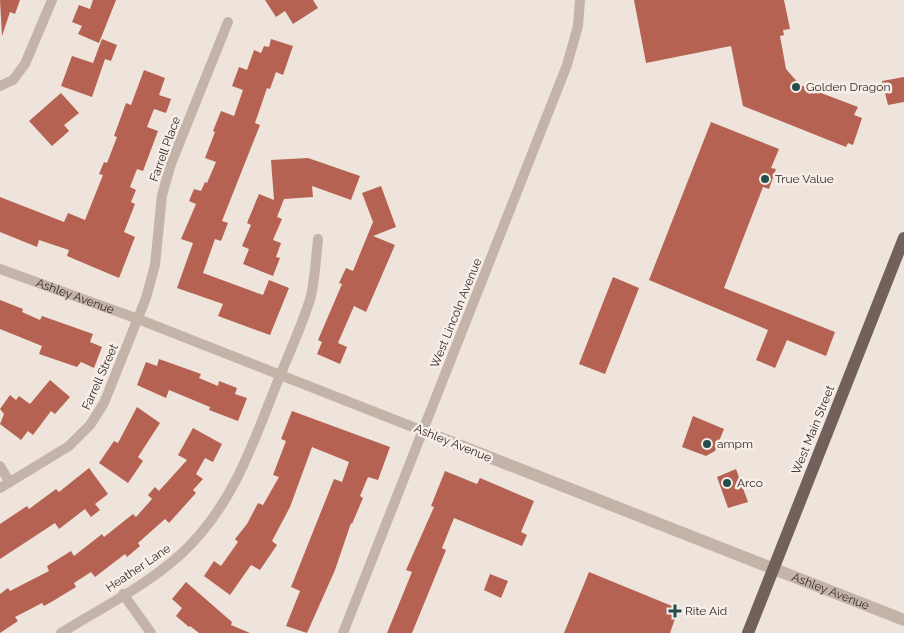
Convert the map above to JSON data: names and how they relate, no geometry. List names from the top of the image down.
{
  "streets": {
    "main road": ["West Main Street"],
    "street": [
      "Farrell Place",
      "Ashley Avenue",
      "West Lincoln Avenue",
      "Farrell Street",
      "Heather Lane"
    ]
  },
  "crossings": [
    ["Farrell Place", "Ashley Avenue"],
    ["Farrell Place", "Farrell Street"],
    ["Ashley Avenue", "West Lincoln Avenue"],
    ["Ashley Avenue", "Farrell Street"],
    ["Ashley Avenue", "West Main Street"],
    ["Ashley Avenue", "Heather Lane"]
  ],
  "places": {
    "other": [
      "Golden Dragon",
      "True Value",
      "ampm",
      "Arco"
    ],
    "health": ["Rite Aid"]
  }
}
